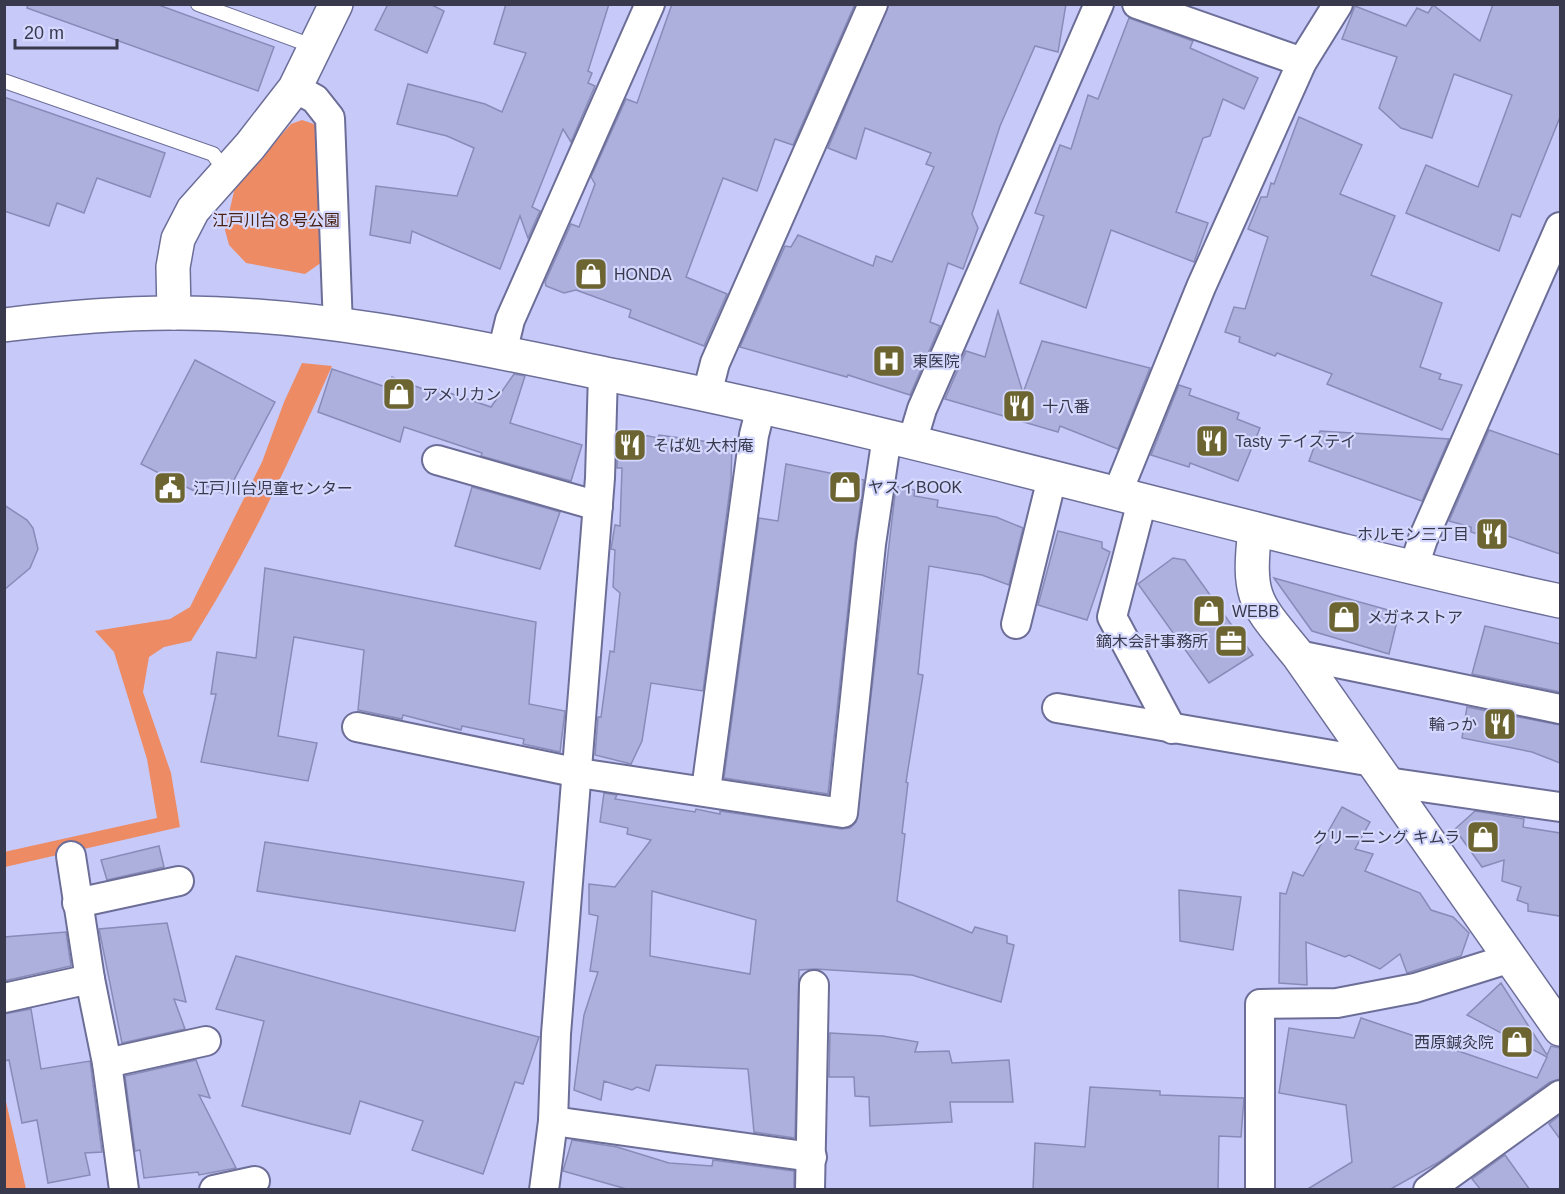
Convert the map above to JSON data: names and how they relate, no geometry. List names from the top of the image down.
{
  "parks": ["江戸川台８号公園"],
  "places": {
    "shop": [
      "HONDA",
      "アメリカン",
      "ヤスイBOOK",
      "WEBB",
      "メガネストア",
      "クリーニング キムラ",
      "西原鍼灸院"
    ],
    "hospital": ["東医院"],
    "restaurant": [
      "十八番",
      "Tasty テイステイ",
      "そば処 大村庵",
      "ホルモン三丁目",
      "輪っか"
    ],
    "public building": ["江戸川台児童センター"],
    "office": ["鏑木会計事務所"]
  },
  "scale_bar": "20 m"
}
